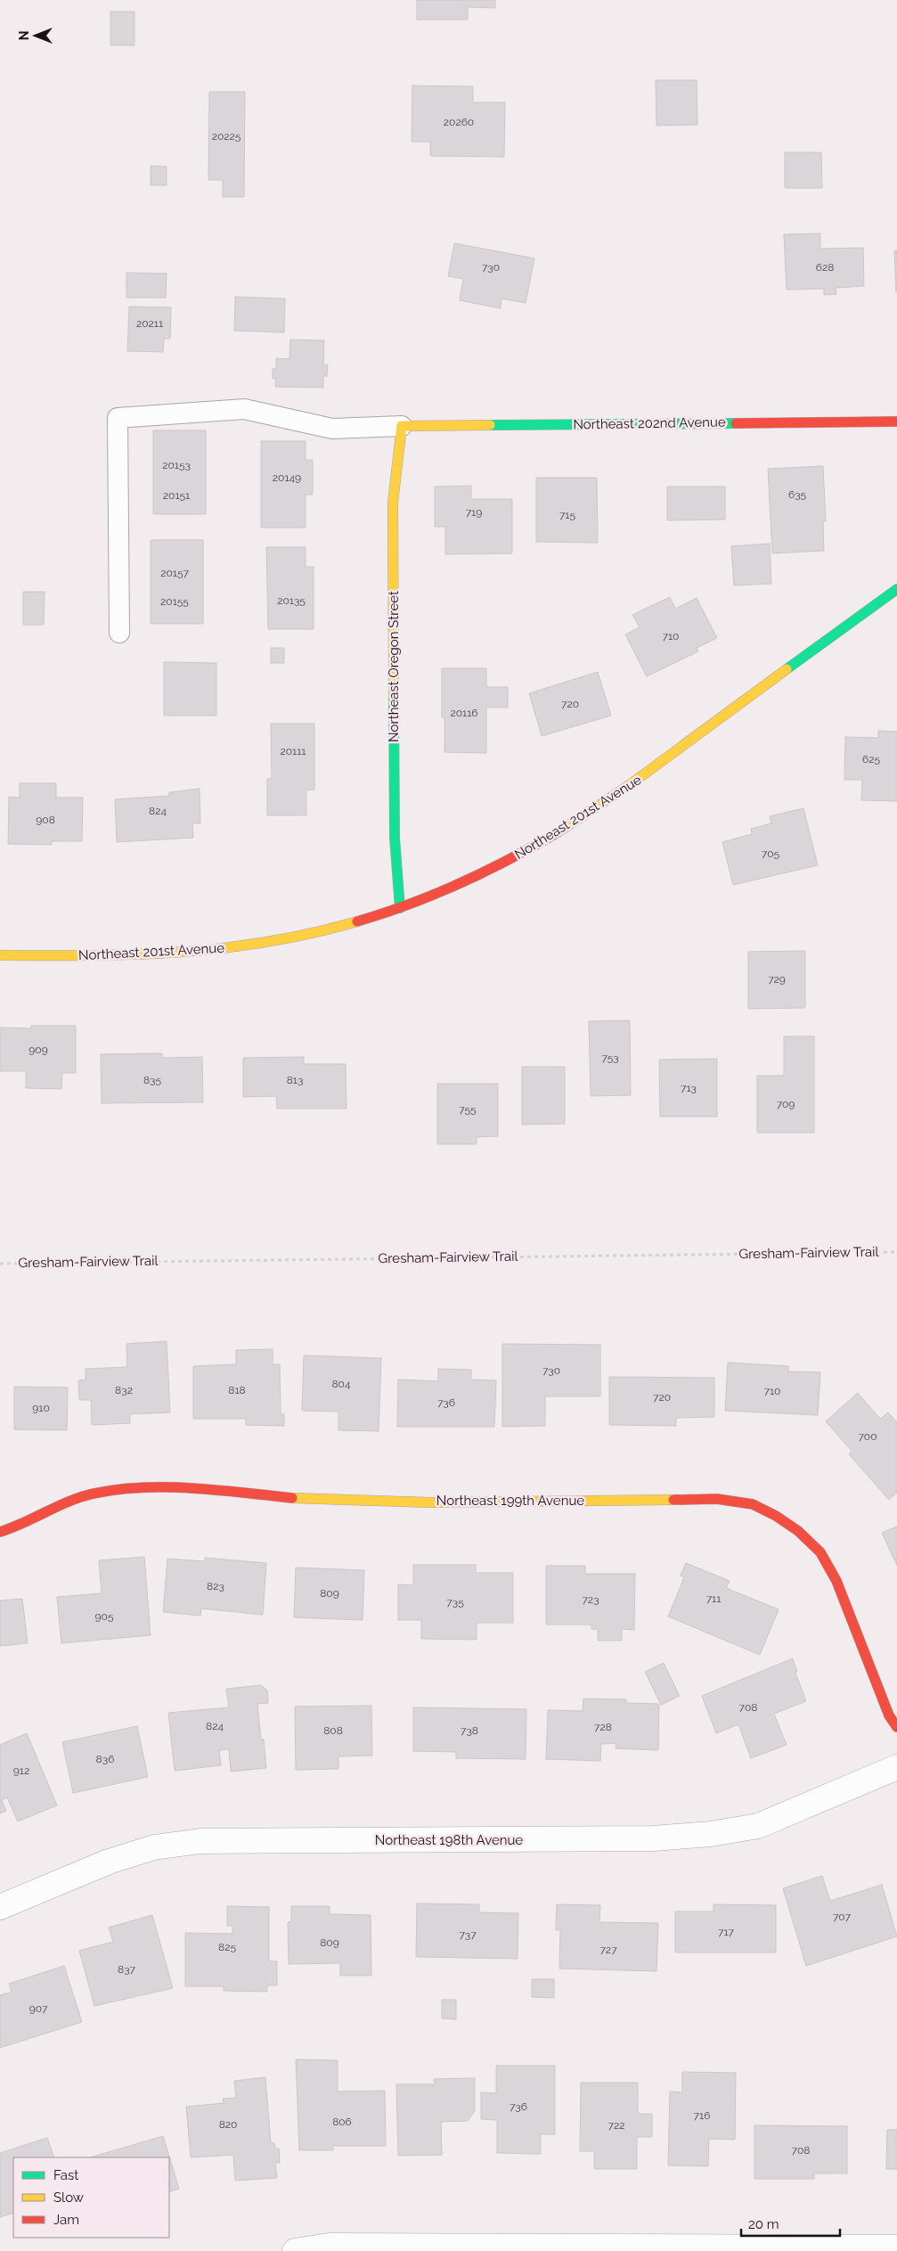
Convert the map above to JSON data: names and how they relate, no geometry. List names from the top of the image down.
{
  "streets": {
    "street": [
      "Northeast 202nd Avenue",
      "Northeast Oregon Street",
      "Northeast 201st Avenue",
      "Northeast 199th Avenue",
      "Northeast 198th Avenue"
    ],
    "path": ["Gresham-Fairview Trail"]
  },
  "crossings": [
    ["Northeast 202nd Avenue", "Northeast Oregon Street"],
    ["Northeast Oregon Street", "Northeast 201st Avenue"]
  ],
  "house_numbers": [
    "20260",
    "20225",
    "730",
    "628",
    "20211",
    "20153",
    "20149",
    "635",
    "20151",
    "719",
    "715",
    "20157",
    "20135",
    "20155",
    "710",
    "720",
    "20116",
    "20111",
    "625",
    "824",
    "908",
    "705",
    "729",
    "909",
    "753",
    "835",
    "813",
    "713",
    "709",
    "755",
    "730",
    "804",
    "832",
    "818",
    "710",
    "720",
    "736",
    "910",
    "700",
    "823",
    "809",
    "711",
    "723",
    "735",
    "905",
    "708",
    "824",
    "728",
    "808",
    "738",
    "836",
    "912",
    "707",
    "717",
    "737",
    "809",
    "825",
    "727",
    "837",
    "907",
    "736",
    "716",
    "806",
    "820",
    "722",
    "708"
  ],
  "legend": ["Fast", "Slow", "Jam"],
  "scale_bar": "20 m",
  "north": "left"
}
